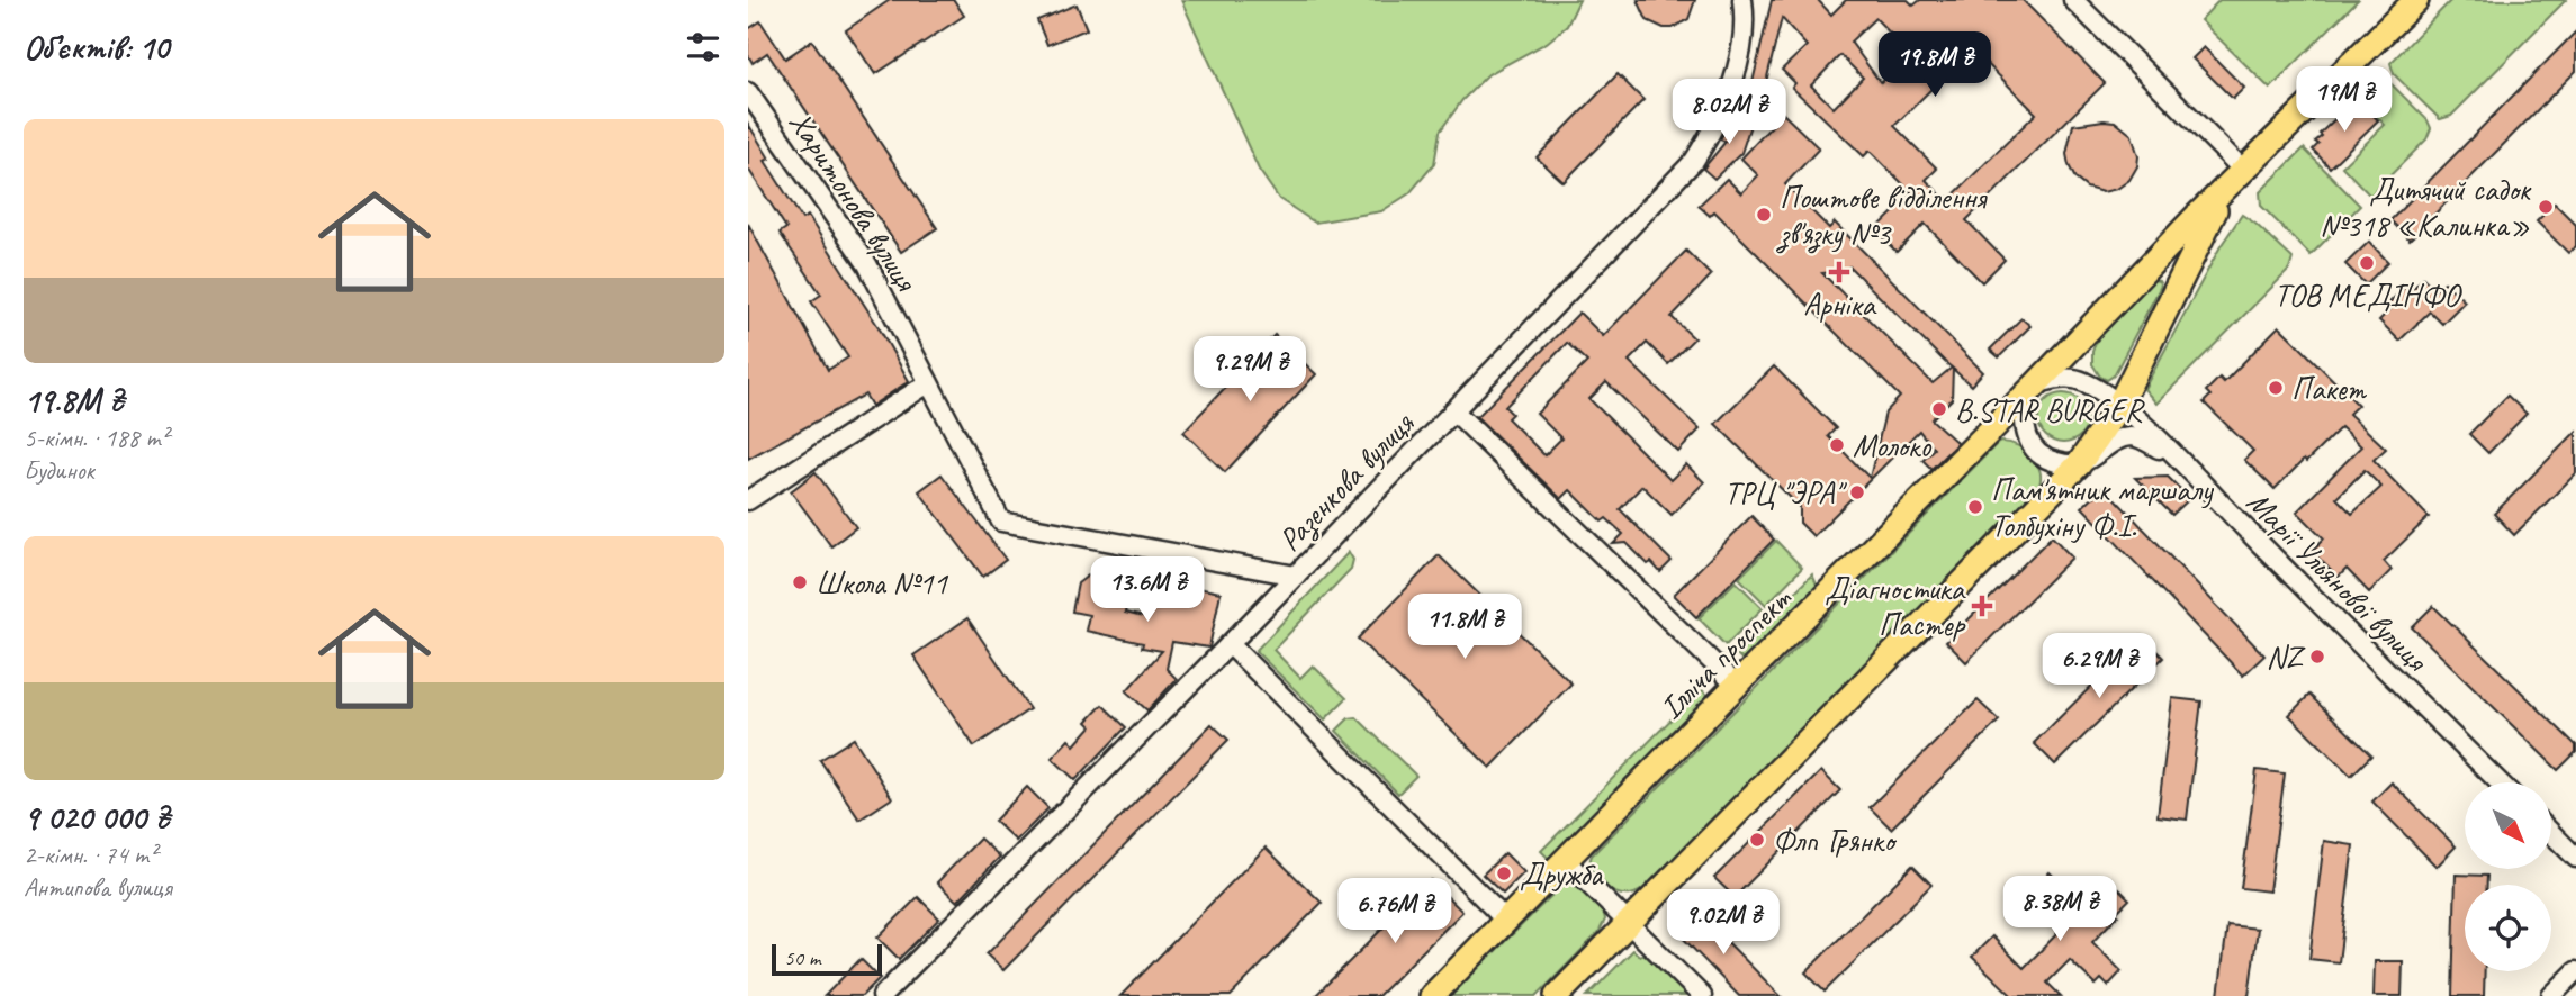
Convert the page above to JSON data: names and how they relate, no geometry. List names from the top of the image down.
{
  "streets": {
    "main road": ["Ілліча проспект"],
    "street": ["Харитонова вулиця", "Разенкова вулиця", "Марії Ульянової вулиця"]
  },
  "crossings": [
    ["Харитонова вулиця", "Разенкова вулиця"],
    ["Марії Ульянової вулиця", "Ілліча проспект"]
  ],
  "places": {
    "other": [
      "Дитячий садок №318 «Калинка»",
      "Поштове відділення зв'язку №3",
      "ТОВ МЕДІНФО",
      "Пакет",
      "B.STAR BURGER",
      "Молоко",
      "ТРЦ \"ЭРА\"",
      "Пам'ятник маршалу Толбухіну Ф.І.",
      "Школа №11",
      "NZ",
      "Флп Грянко",
      "Дружба"
    ],
    "health": ["Арніка", "Діагностика Пастер"]
  },
  "scale_bar": "50 m",
  "north": "bottom right",
  "page": {
    "heading": "Об’єктів: 10",
    "price": [
      "19.8M ₴",
      "19M ₴",
      "8.02M ₴",
      "9.29M ₴",
      "13.6M ₴",
      "11.8M ₴",
      "6.29M ₴",
      "8.38M ₴",
      "6.76M ₴",
      "9.02M ₴"
    ],
    "list": [
      {
        "name": "19.8M ₴",
        "note": "5-кімн. · 188 m² · Будинок"
      },
      {
        "name": "9 020 000 ₴",
        "note": "2-кімн. · 74 m² · Антипова вулиця"
      }
    ],
    "scale": "50 m"
  }
}
